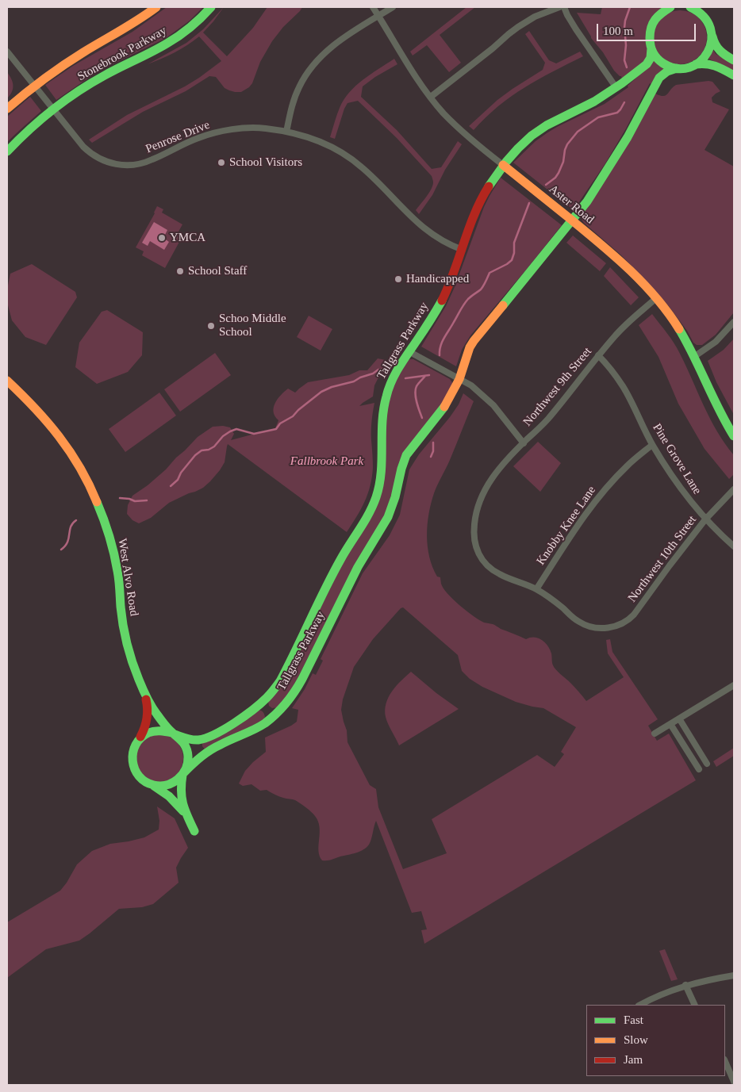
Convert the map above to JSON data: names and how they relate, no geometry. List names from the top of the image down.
{
  "streets": {
    "street": [
      "Stonebrook Parkway",
      "Penrose Drive",
      "Aster Road",
      "Tallgrass Parkway",
      "Northwest 9th Street",
      "Pine Grove Lane",
      "Knobby Knee Lane",
      "Northwest 10th Street",
      "West Alvo Road"
    ]
  },
  "crossings": [
    ["Stonebrook Parkway", "Penrose Drive"],
    ["Penrose Drive", "Tallgrass Parkway"],
    ["Aster Road", "Tallgrass Parkway"],
    ["Aster Road", "Northwest 9th Street"],
    ["Tallgrass Parkway", "West Alvo Road"],
    ["Northwest 9th Street", "Pine Grove Lane"],
    ["Northwest 9th Street", "Knobby Knee Lane"],
    ["Northwest 9th Street", "Northwest 10th Street"],
    ["Pine Grove Lane", "Knobby Knee Lane"],
    ["Pine Grove Lane", "Northwest 10th Street"],
    ["Knobby Knee Lane", "Northwest 10th Street"]
  ],
  "parks": ["Fallbrook Park"],
  "places": [
    "School Visitors",
    "YMCA",
    "School Staff",
    "Handicapped",
    "Schoo Middle School"
  ],
  "legend": ["Fast", "Slow", "Jam"],
  "scale_bar": "100 m"
}
